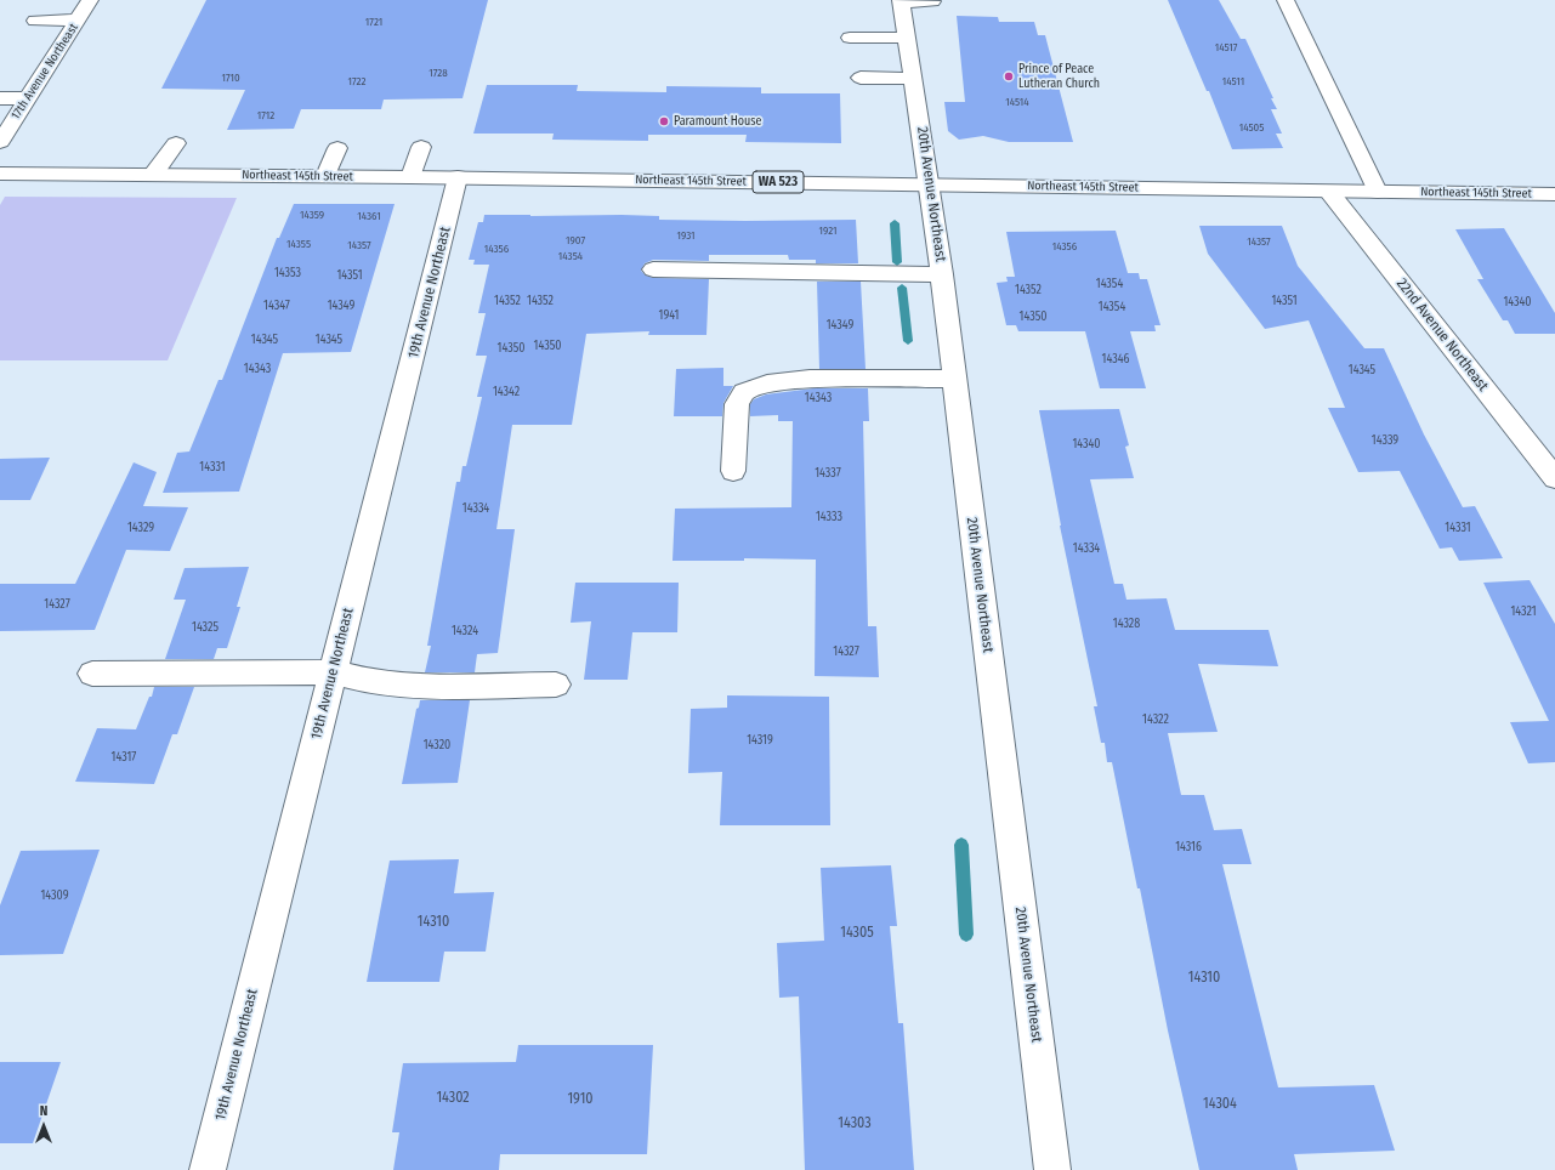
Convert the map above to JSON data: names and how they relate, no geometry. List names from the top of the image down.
{
  "streets": {
    "street": [
      "17th Avenue Northeast",
      "Northeast 145th Street",
      "WA 523",
      "20th Avenue Northeast",
      "19th Avenue Northeast",
      "22nd Avenue Northeast"
    ]
  },
  "crossings": [
    ["Northeast 145th Street", "20th Avenue Northeast"],
    ["Northeast 145th Street", "19th Avenue Northeast"],
    ["Northeast 145th Street", "22nd Avenue Northeast"]
  ],
  "places": ["Prince of Peace Lutheran Church", "Paramount House"],
  "house_numbers": [
    "1721",
    "14517",
    "1728",
    "1710",
    "1722",
    "14511",
    "14514",
    "1712",
    "14505",
    "14359",
    "14361",
    "1921",
    "1931",
    "1907",
    "14357",
    "14355",
    "14357",
    "14356",
    "14356",
    "14354",
    "14353",
    "14351",
    "14354",
    "14352",
    "14352",
    "14352",
    "14351",
    "14340",
    "14347",
    "14349",
    "14354",
    "1941",
    "14350",
    "14349",
    "14345",
    "14345",
    "14350",
    "14350",
    "14346",
    "14343",
    "14345",
    "14342",
    "14343",
    "14339",
    "14340",
    "14331",
    "14337",
    "14334",
    "14333",
    "14329",
    "14331",
    "14334",
    "14327",
    "14321",
    "14328",
    "14325",
    "14324",
    "14327",
    "14322",
    "14319",
    "14320",
    "14317",
    "14316",
    "14309",
    "14310",
    "14305",
    "14310",
    "14302",
    "1910",
    "14304",
    "14303"
  ],
  "north": "top"
}
